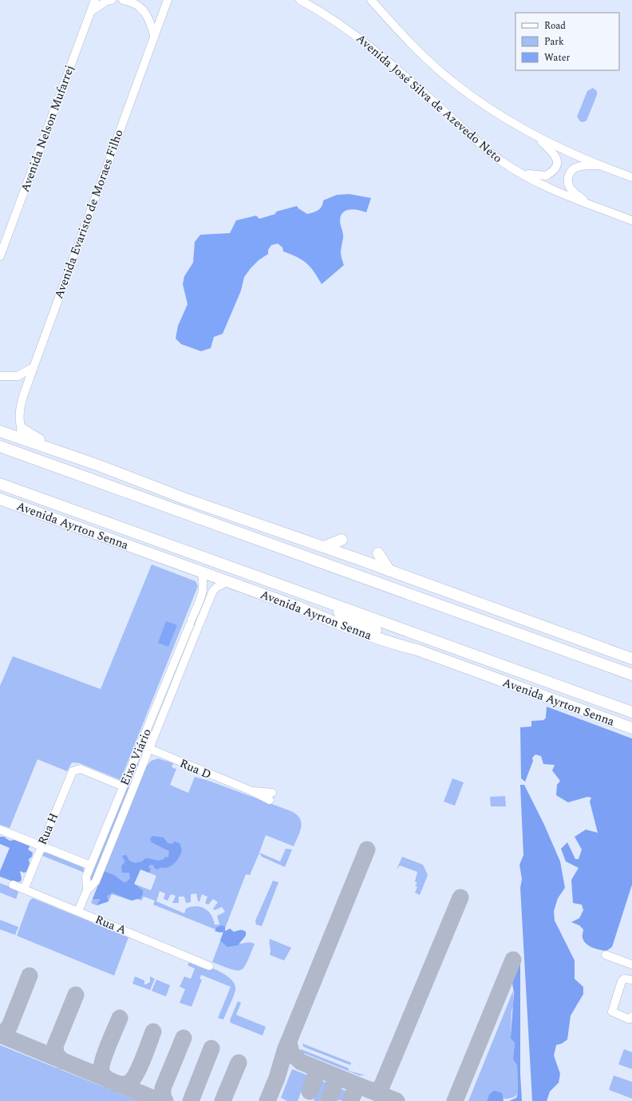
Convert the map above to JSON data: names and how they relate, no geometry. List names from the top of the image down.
{
  "streets": {
    "highway": ["Avenida Ayrton Senna"],
    "street": [
      "Avenida José Silva de Azevedo Neto",
      "Avenida Nelson Mufarrej",
      "Avenida Evaristo de Moraes Filho",
      "Eixo Viário",
      "Rua D",
      "Rua H",
      "Rua A"
    ]
  },
  "crossings": [
    ["Avenida Ayrton Senna", "Eixo Viário"],
    ["Eixo Viário", "Rua D"],
    ["Eixo Viário", "Rua H"],
    ["Eixo Viário", "Rua A"],
    ["Rua H", "Rua A"]
  ],
  "legend": ["Road", "Park", "Water"]
}
